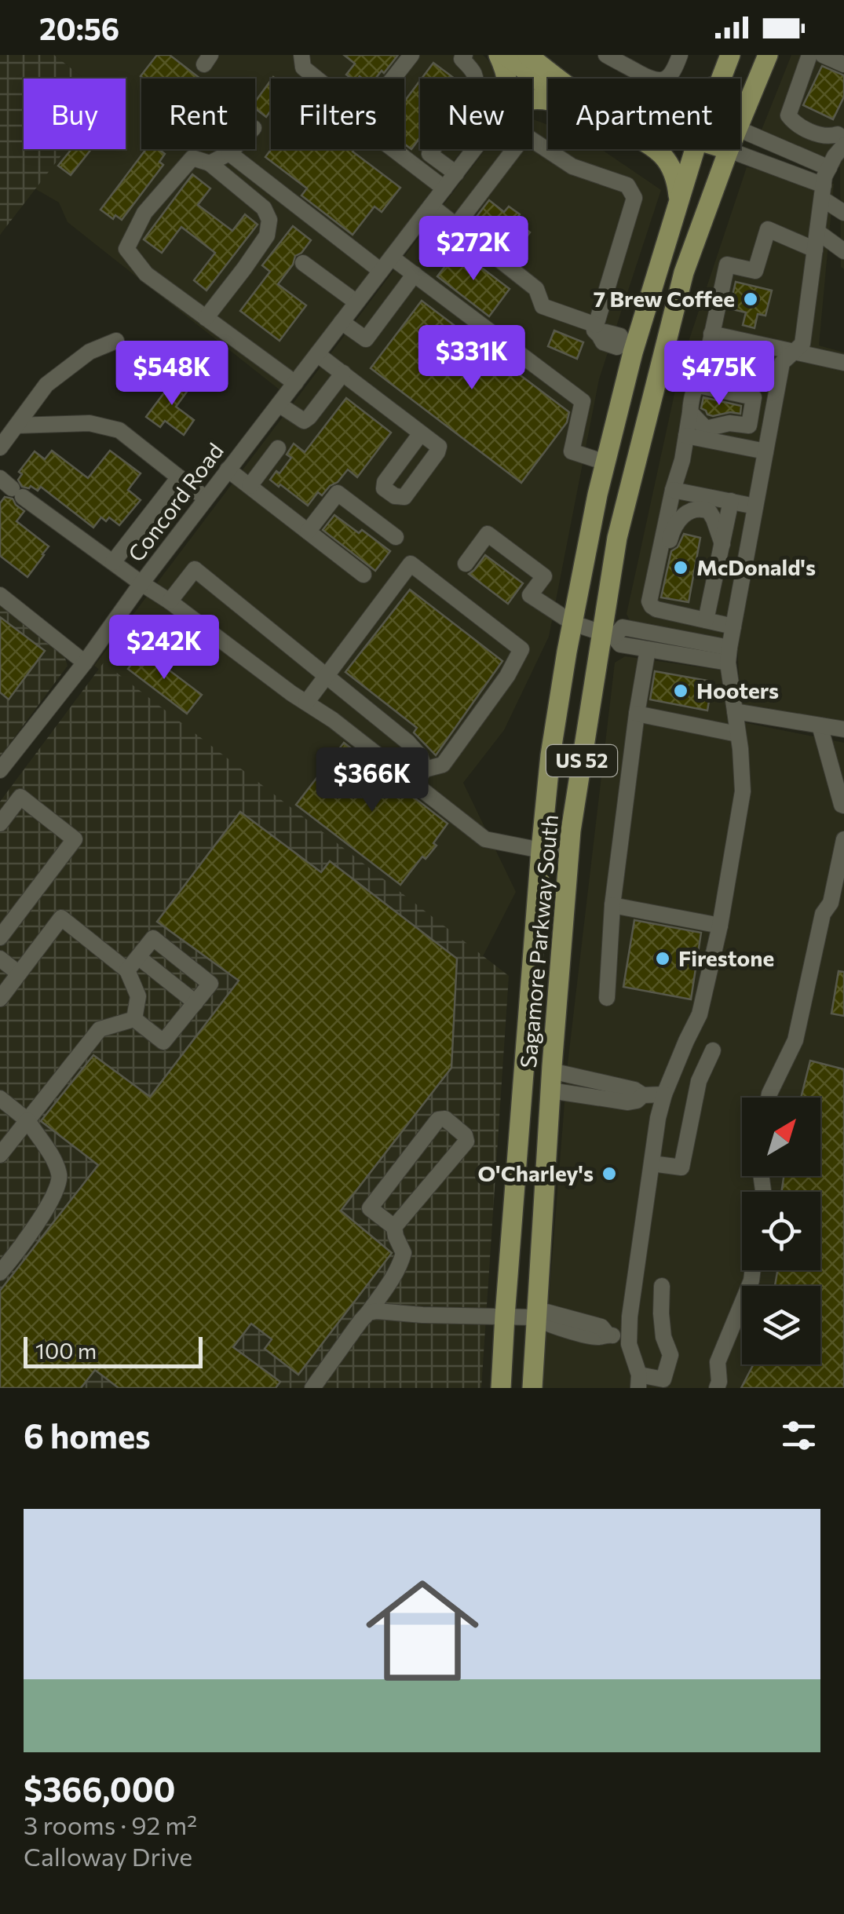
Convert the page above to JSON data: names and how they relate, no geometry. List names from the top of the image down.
{
  "streets": {
    "main road": ["US 52", "Sagamore Parkway South"],
    "street": ["Concord Road"]
  },
  "crossings": [
    ["US 52", "Sagamore Parkway South"]
  ],
  "places": [
    "7 Brew Coffee",
    "McDonald's",
    "Hooters",
    "Firestone",
    "O'Charley's"
  ],
  "scale_bar": "100 m",
  "north": "top right",
  "page": {
    "status": "20:56",
    "chip": [
      "Buy",
      "Rent",
      "Filters",
      "New",
      "Apartment"
    ],
    "price": [
      "$272K",
      "$331K",
      "$548K",
      "$475K",
      "$242K",
      "$366K"
    ],
    "scale": "100 m",
    "heading": "6 homes",
    "list": [
      {
        "name": "$366,000",
        "note": "3 rooms · 92 m² · Calloway Drive"
      }
    ]
  }
}
